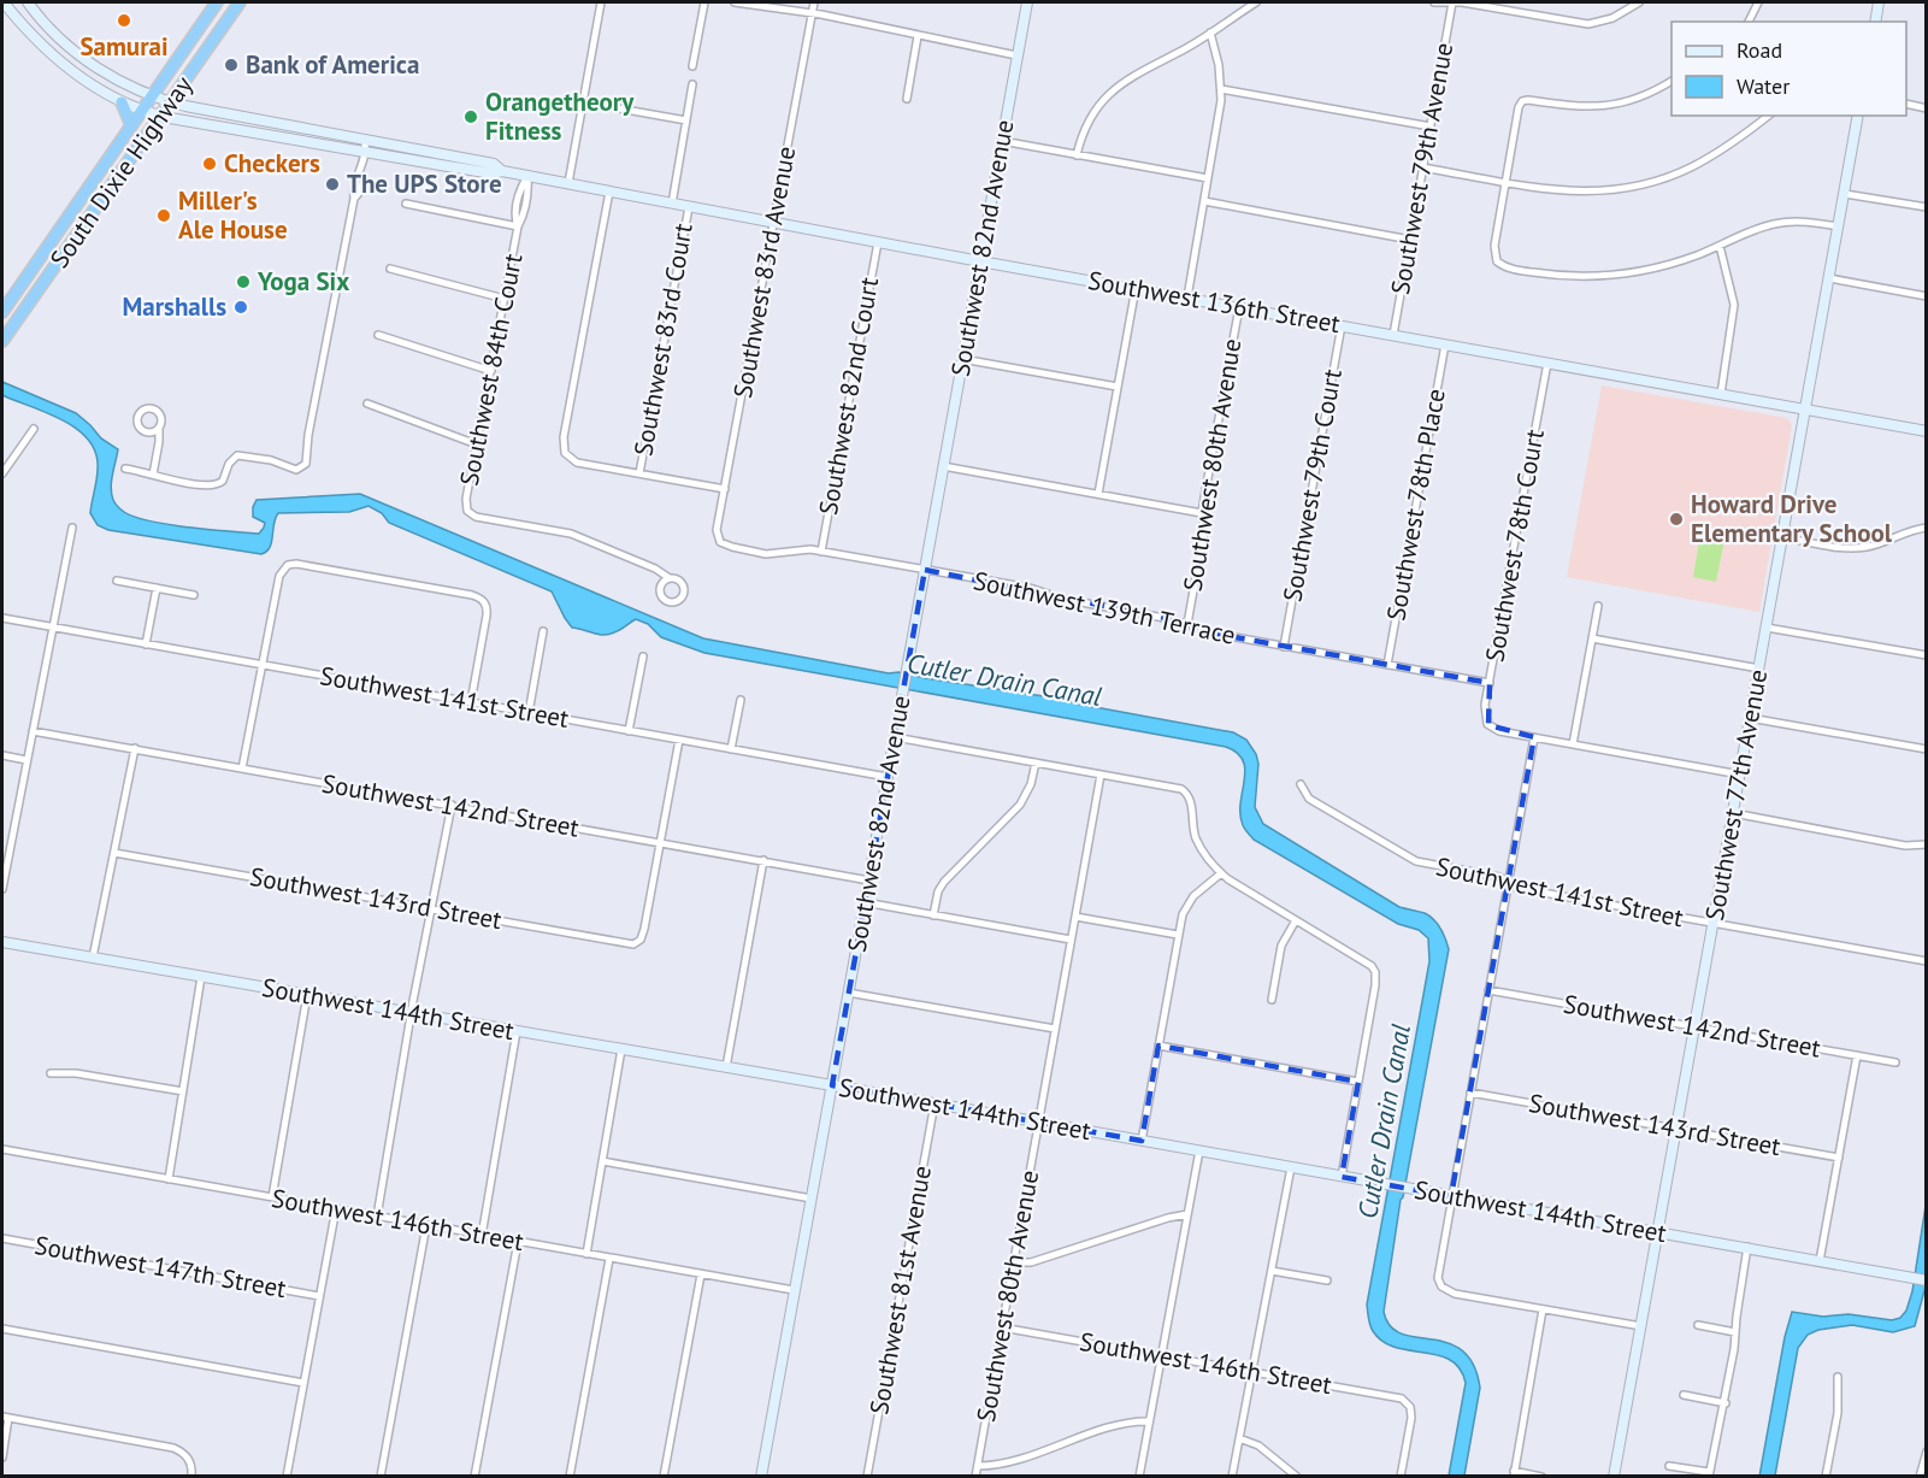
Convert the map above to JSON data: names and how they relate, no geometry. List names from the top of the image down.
{
  "streets": {
    "highway": ["South Dixie Highway"],
    "street": [
      "Southwest 79th Avenue",
      "Southwest 82nd Avenue",
      "Southwest 83rd Avenue",
      "Southwest 136th Street",
      "Southwest 83rd Court",
      "Southwest 84th Court",
      "Southwest 82nd Court",
      "Southwest 80th Avenue",
      "Southwest 79th Court",
      "Southwest 78th Place",
      "Southwest 78th Court",
      "Southwest 139th Terrace",
      "Southwest 141st Street",
      "Southwest 77th Avenue",
      "Southwest 142nd Street",
      "Southwest 143rd Street",
      "Southwest 144th Street",
      "Southwest 146th Street",
      "Southwest 147th Street",
      "Southwest 81st Avenue"
    ]
  },
  "crossings": [
    ["Southwest 79th Avenue", "Southwest 136th Street"],
    ["South Dixie Highway", "Southwest 136th Street"],
    ["Southwest 82nd Avenue", "Southwest 136th Street"],
    ["Southwest 82nd Avenue", "Southwest 139th Terrace"],
    ["Southwest 82nd Avenue", "Southwest 141st Street"],
    ["Southwest 82nd Avenue", "Southwest 142nd Street"],
    ["Southwest 82nd Avenue", "Southwest 144th Street"],
    ["Southwest 82nd Avenue", "Southwest 146th Street"],
    ["Southwest 83rd Avenue", "Southwest 136th Street"],
    ["Southwest 83rd Avenue", "Southwest 139th Terrace"],
    ["Southwest 136th Street", "Southwest 83rd Court"],
    ["Southwest 136th Street", "Southwest 84th Court"],
    ["Southwest 136th Street", "Southwest 82nd Court"],
    ["Southwest 136th Street", "Southwest 80th Avenue"],
    ["Southwest 136th Street", "Southwest 79th Court"],
    ["Southwest 136th Street", "Southwest 78th Place"],
    ["Southwest 136th Street", "Southwest 78th Court"],
    ["Southwest 136th Street", "Southwest 77th Avenue"],
    ["Southwest 82nd Court", "Southwest 139th Terrace"],
    ["Southwest 80th Avenue", "Southwest 139th Terrace"],
    ["Southwest 80th Avenue", "Southwest 144th Street"],
    ["Southwest 80th Avenue", "Southwest 146th Street"],
    ["Southwest 79th Court", "Southwest 139th Terrace"],
    ["Southwest 78th Place", "Southwest 139th Terrace"],
    ["Southwest 78th Court", "Southwest 139th Terrace"],
    ["Southwest 141st Street", "Southwest 77th Avenue"],
    ["Southwest 77th Avenue", "Southwest 142nd Street"],
    ["Southwest 77th Avenue", "Southwest 143rd Street"],
    ["Southwest 77th Avenue", "Southwest 144th Street"],
    ["Southwest 142nd Street", "Southwest 143rd Street"],
    ["Southwest 144th Street", "Southwest 81st Avenue"]
  ],
  "water": ["Cutler Drain Canal"],
  "places": [
    "Samurai",
    "Bank of America",
    "Orangetheory Fitness",
    "Checkers",
    "The UPS Store",
    "Miller's Ale House",
    "Yoga Six",
    "Marshalls",
    "Howard Drive Elementary School"
  ],
  "legend": ["Road", "Water"]
}
